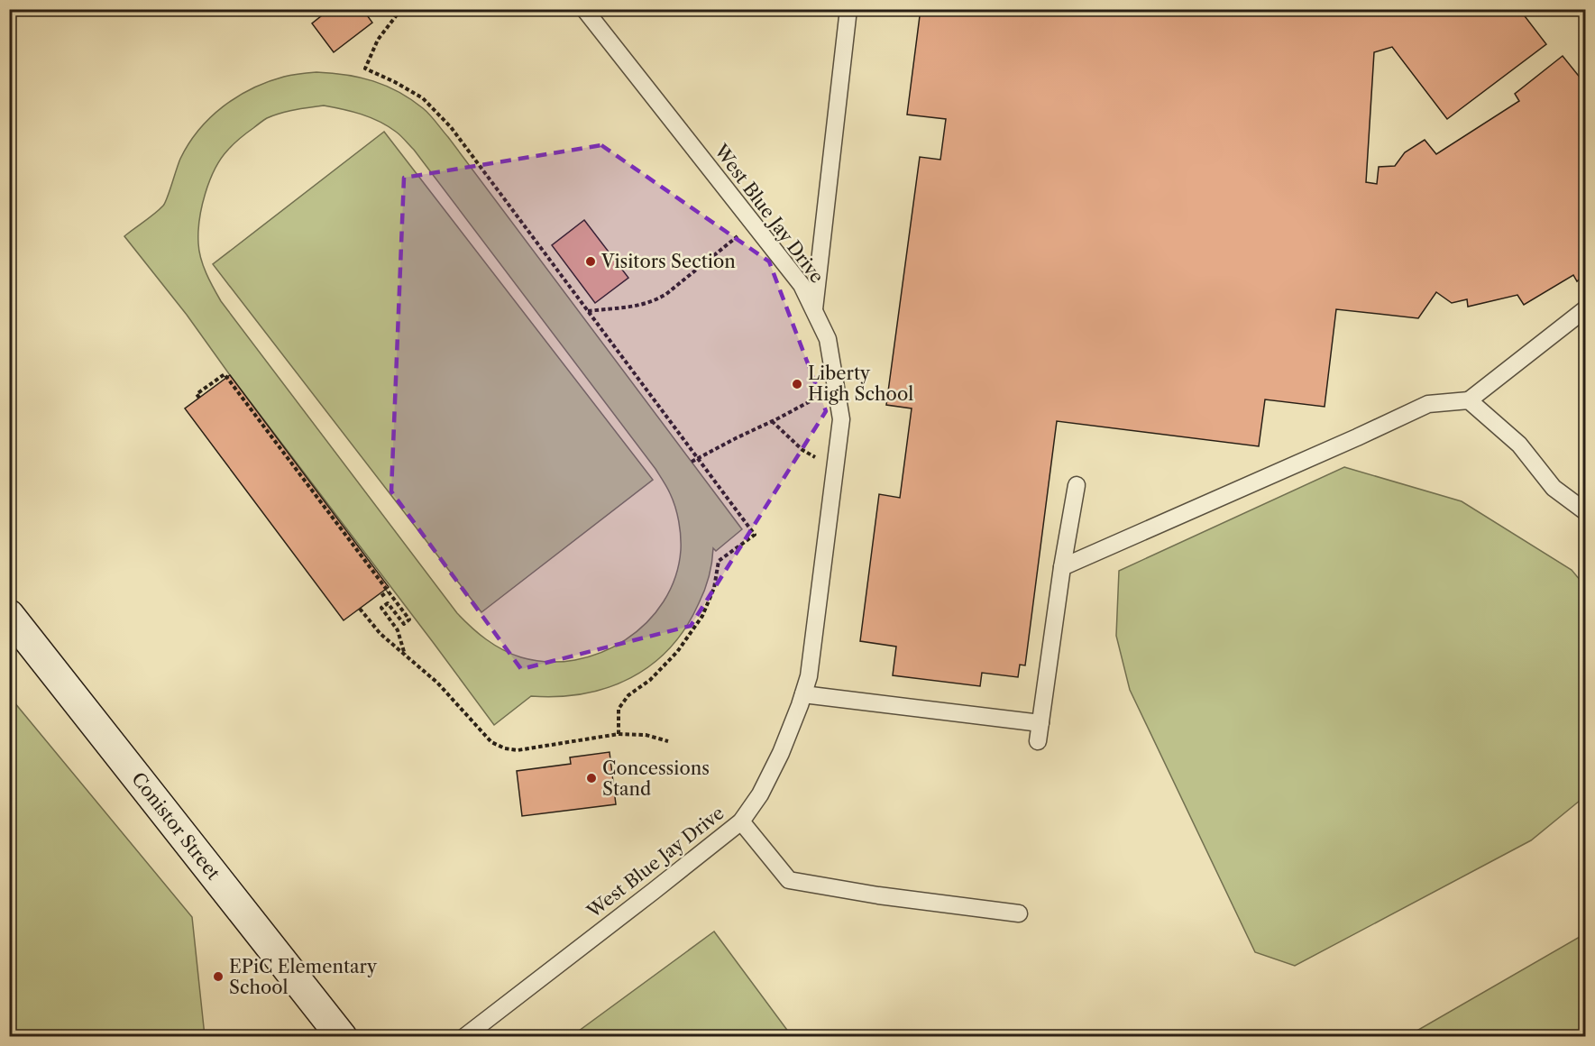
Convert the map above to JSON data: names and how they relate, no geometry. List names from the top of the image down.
{
  "streets": {
    "main road": ["Conistor Street"],
    "lane": ["West Blue Jay Drive"]
  },
  "places": [
    "Visitors Section",
    "Liberty High School",
    "Concessions Stand",
    "EPiC Elementary School"
  ]
}
